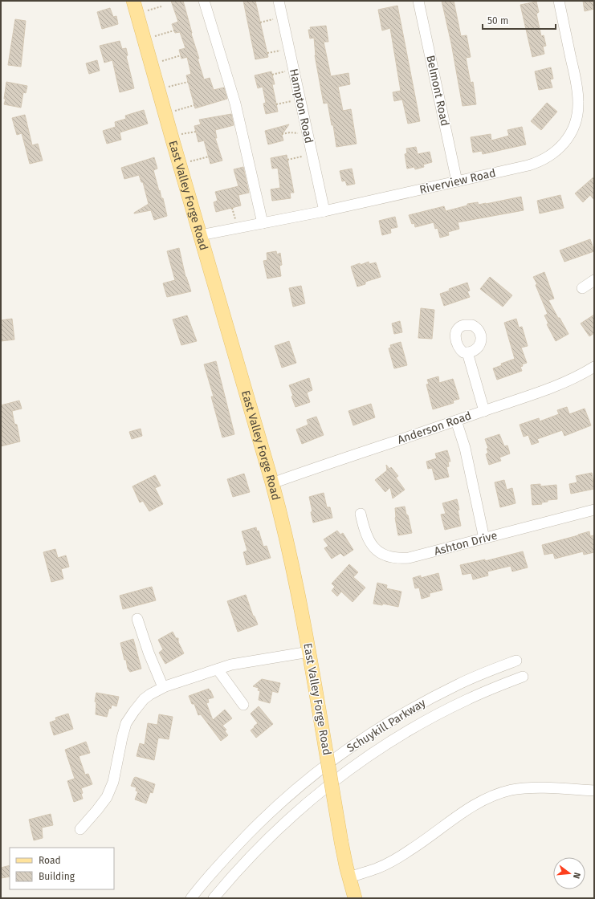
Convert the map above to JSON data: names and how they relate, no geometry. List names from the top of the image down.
{
  "streets": {
    "main road": ["East Valley Forge Road"],
    "street": [
      "Belmont Road",
      "Hampton Road",
      "Riverview Road",
      "Anderson Road",
      "Ashton Drive",
      "Schuykill Parkway"
    ]
  },
  "crossings": [
    ["Belmont Road", "Riverview Road"],
    ["Hampton Road", "Riverview Road"],
    ["Riverview Road", "East Valley Forge Road"],
    ["East Valley Forge Road", "Anderson Road"]
  ],
  "legend": ["Road", "Building"],
  "scale_bar": "50 m",
  "north": "right"
}
